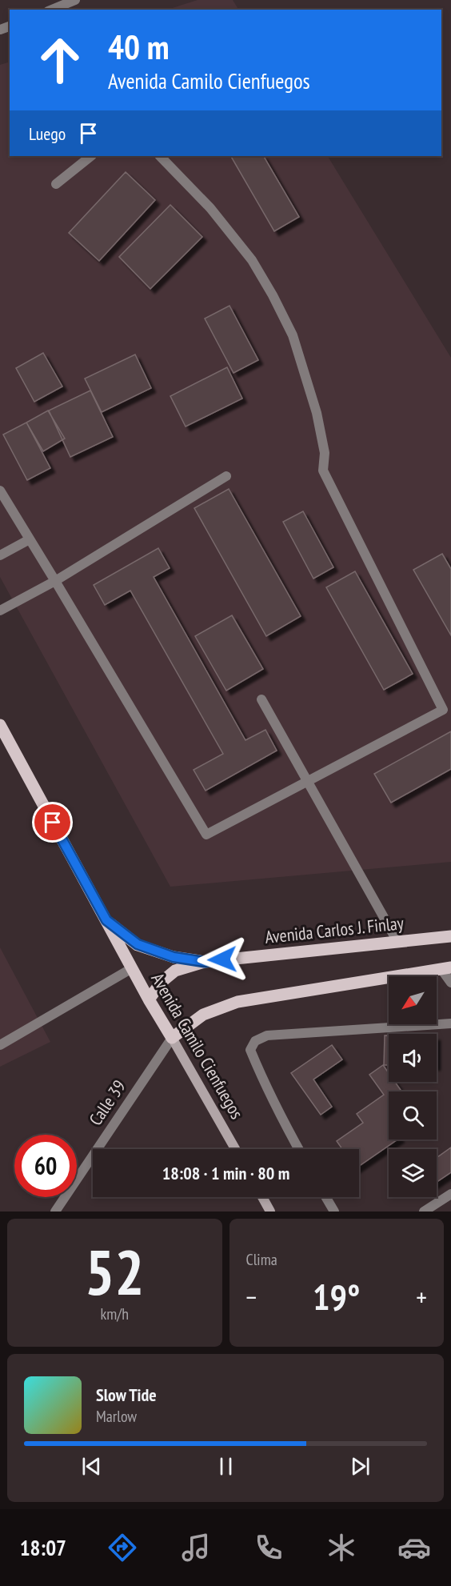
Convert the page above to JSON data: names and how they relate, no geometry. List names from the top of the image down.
{
  "streets": {
    "main road": ["Avenida Carlos J. Finlay", "Avenida Camilo Cienfuegos"],
    "street": ["Calle 39"]
  },
  "crossings": [
    ["Avenida Carlos J. Finlay", "Avenida Camilo Cienfuegos"],
    ["Avenida Camilo Cienfuegos", "Calle 39"]
  ],
  "north": "bottom left",
  "page": {
    "turn": ["40 m", "Avenida Camilo Cienfuegos"],
    "then": "Luego",
    "limit": "60",
    "trip": "18:08 · 1 min · 80 m",
    "tile": [
      ["52", "km/h"],
      "Clima"
    ],
    "heat": ["−", "19°", "+"],
    "song": ["Slow Tide", "Marlow"],
    "tabs": "18:07"
  }
}
